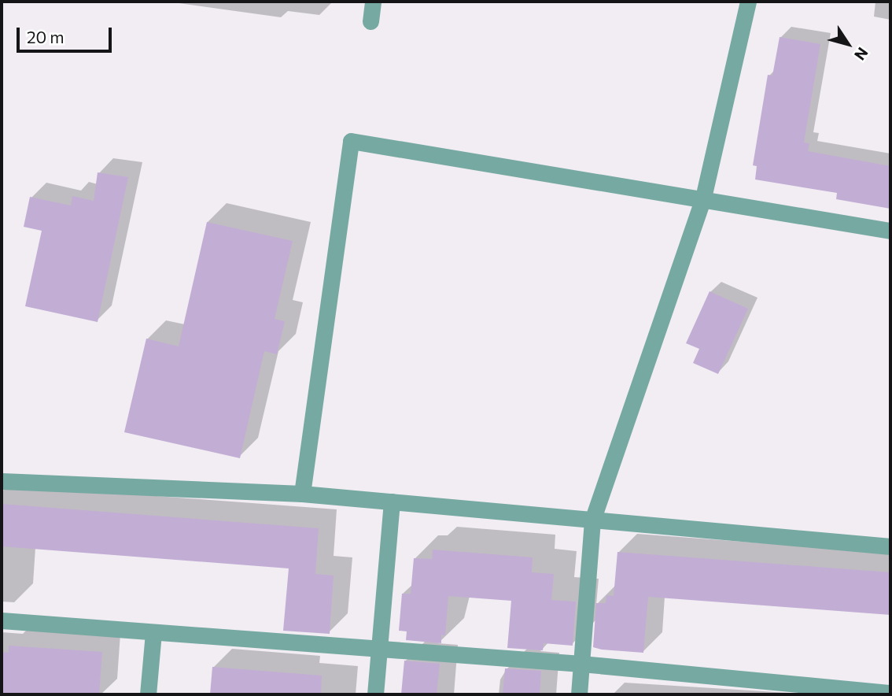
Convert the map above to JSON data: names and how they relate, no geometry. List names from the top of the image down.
{
  "scale_bar": "20 m",
  "north": "bottom right"
}
